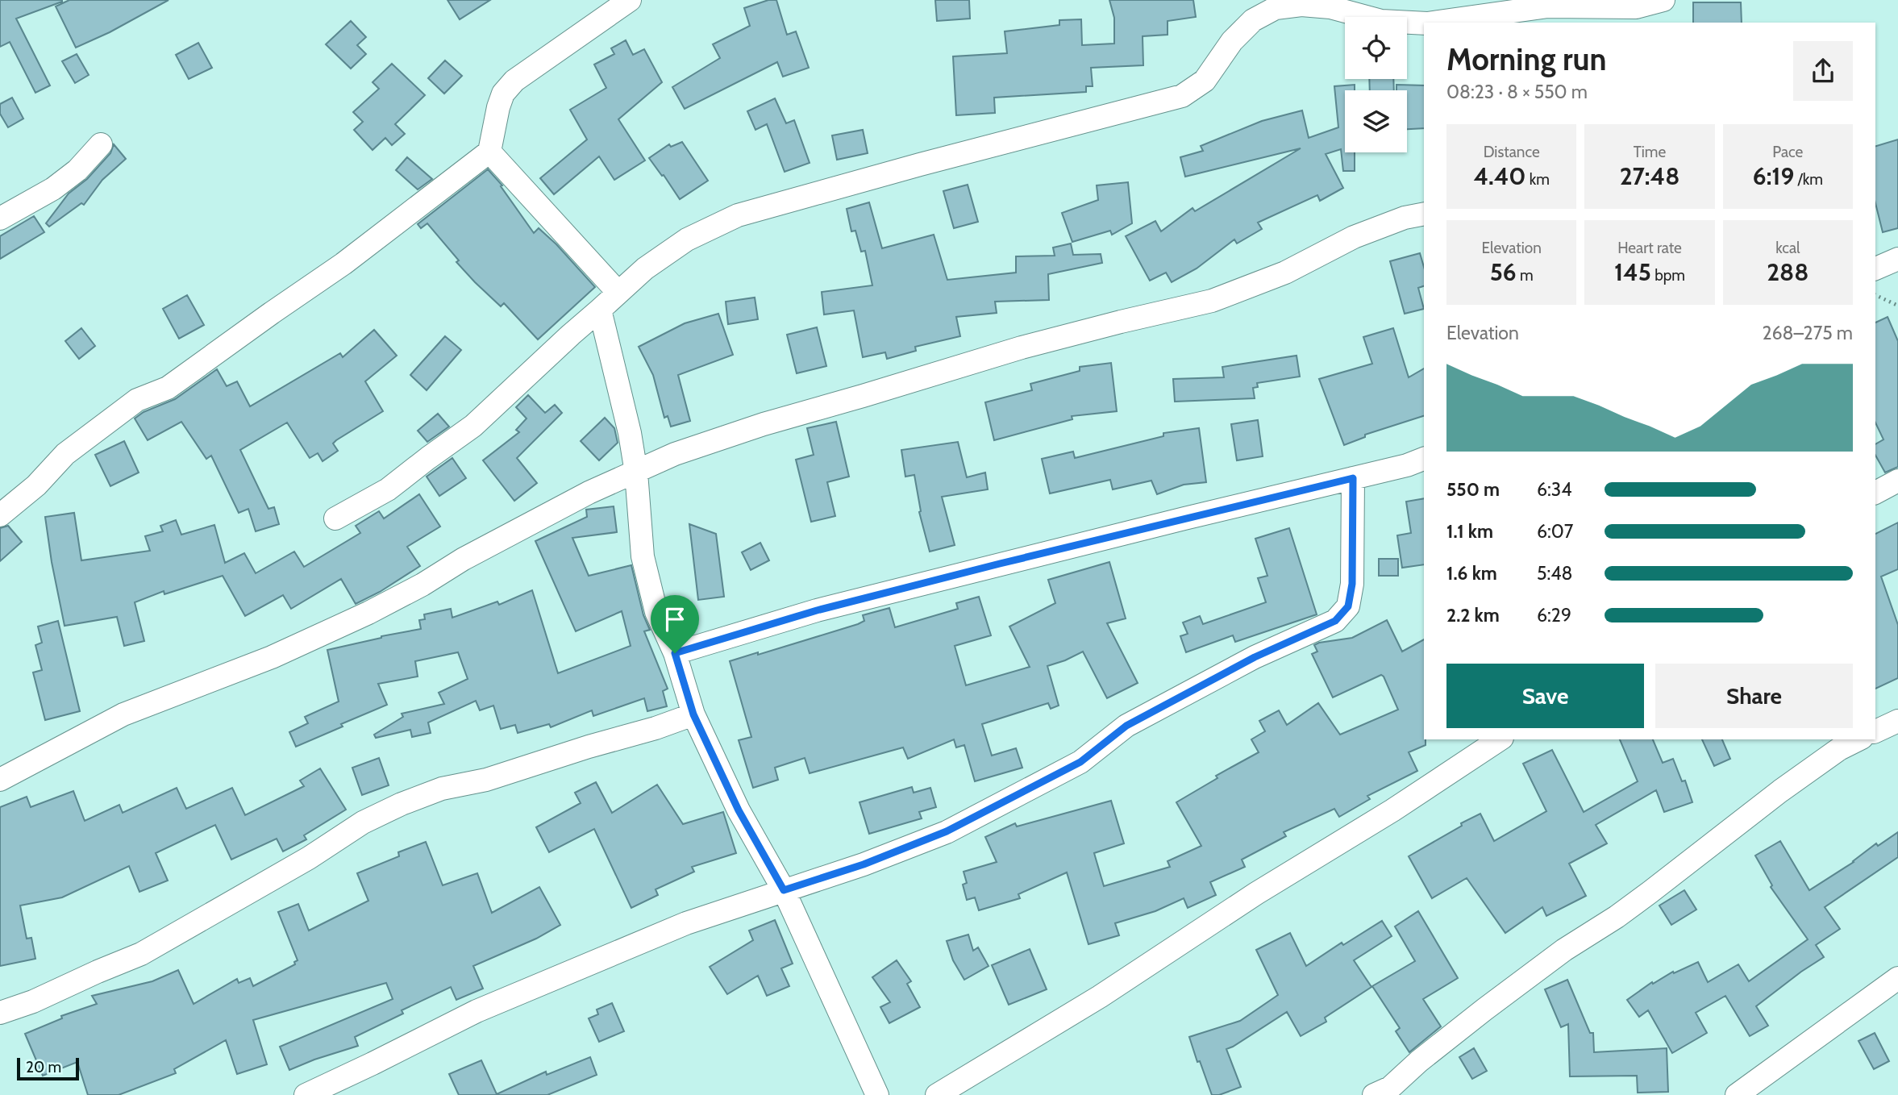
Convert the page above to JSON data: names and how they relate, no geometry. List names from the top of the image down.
{
  "scale_bar": "20 m",
  "page": {
    "heading": ["Morning run", "08:23 · 8 × 550 m"],
    "stats": [
      ["Distance", "4.40 km"],
      ["Time", "27:48"],
      ["Pace", "6:19 /km"],
      ["Elevation", "56 m"],
      ["Heart rate", "145 bpm"],
      ["kcal", "288"]
    ],
    "chart": ["Elevation", "268–275 m"],
    "list": [
      {
        "name": "550 m",
        "note": "6:34"
      },
      {
        "name": "1.1 km",
        "note": "6:07"
      },
      {
        "name": "1.6 km",
        "note": "5:48"
      },
      {
        "name": "2.2 km",
        "note": "6:29"
      }
    ],
    "buttons": ["Save", "Share"],
    "scale": "20 m"
  }
}
